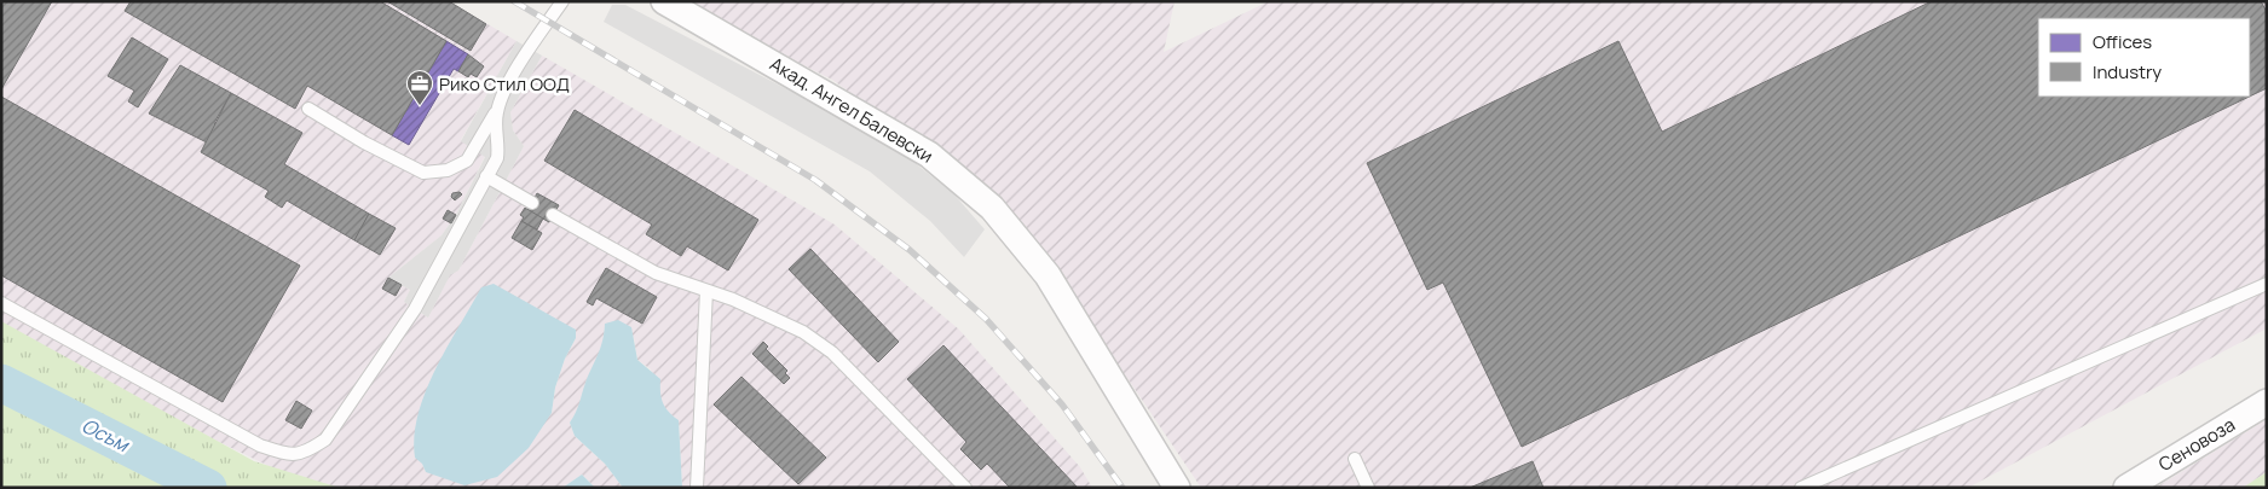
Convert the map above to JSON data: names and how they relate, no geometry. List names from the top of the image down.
{
  "streets": {
    "street": ["Акад. Ангел Балевски", "Сеновоза"]
  },
  "water": ["Осъм"],
  "places": {
    "office": ["Рико Стил ООД"]
  },
  "legend": ["Offices", "Industry"]
}
